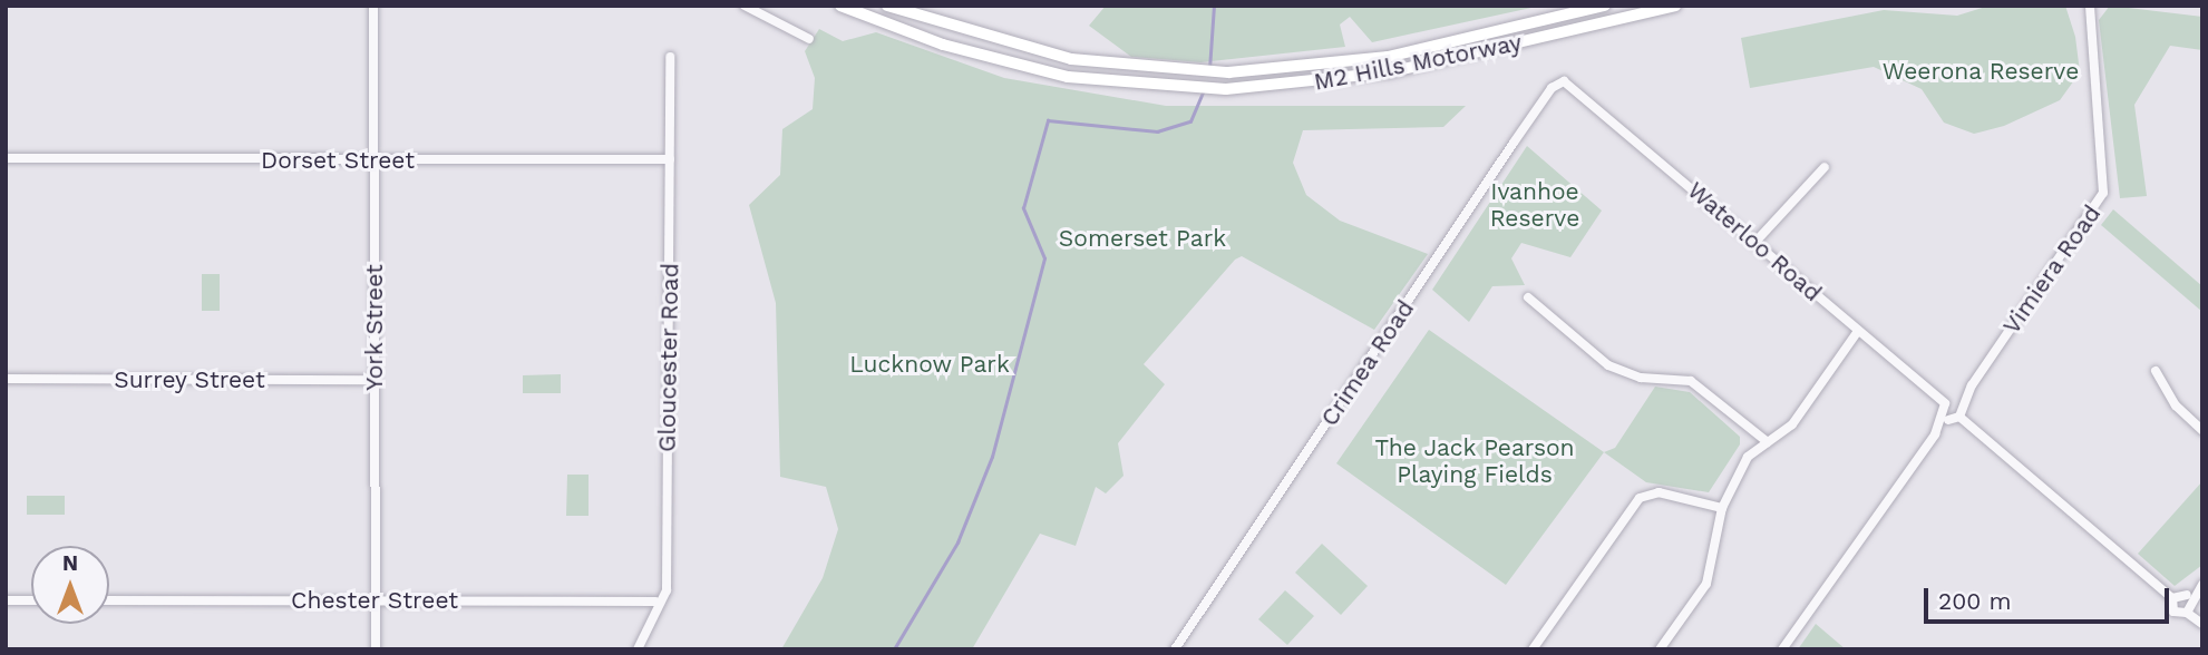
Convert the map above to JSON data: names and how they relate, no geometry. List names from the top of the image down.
{
  "streets": {
    "highway": ["M2 Hills Motorway"],
    "street": [
      "Dorset Street",
      "Waterloo Road",
      "Vimiera Road",
      "York Street",
      "Gloucester Road",
      "Crimea Road",
      "Surrey Street",
      "Chester Street"
    ]
  },
  "crossings": [
    ["Dorset Street", "York Street"],
    ["Dorset Street", "Gloucester Road"],
    ["Waterloo Road", "Vimiera Road"],
    ["Waterloo Road", "Crimea Road"],
    ["York Street", "Surrey Street"],
    ["York Street", "Chester Street"],
    ["Gloucester Road", "Chester Street"]
  ],
  "parks": [
    "Weerona Reserve",
    "Ivanhoe Reserve",
    "Somerset Park",
    "Lucknow Park",
    "The Jack Pearson Playing Fields"
  ],
  "scale_bar": "200 m",
  "north": "top"
}
